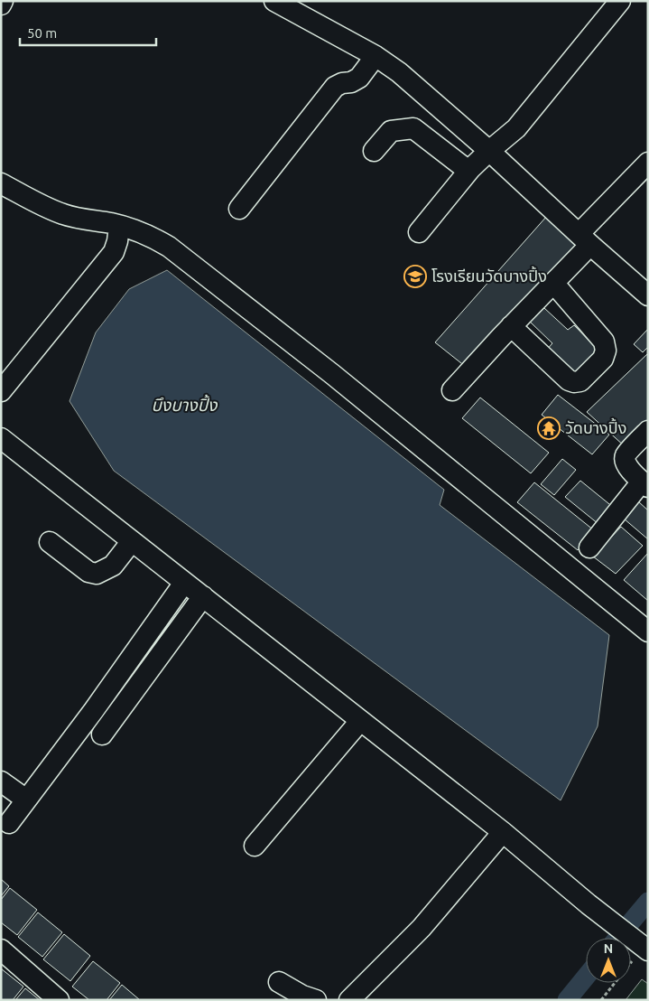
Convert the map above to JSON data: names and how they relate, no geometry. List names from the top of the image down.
{
  "water": ["บึงบางปิ้ง"],
  "places": {
    "school or university": ["โรงเรียนวัดบางปิ้ง"],
    "temple": ["วัดบางปิ้ง"]
  },
  "scale_bar": "50 m",
  "north": "top"
}
